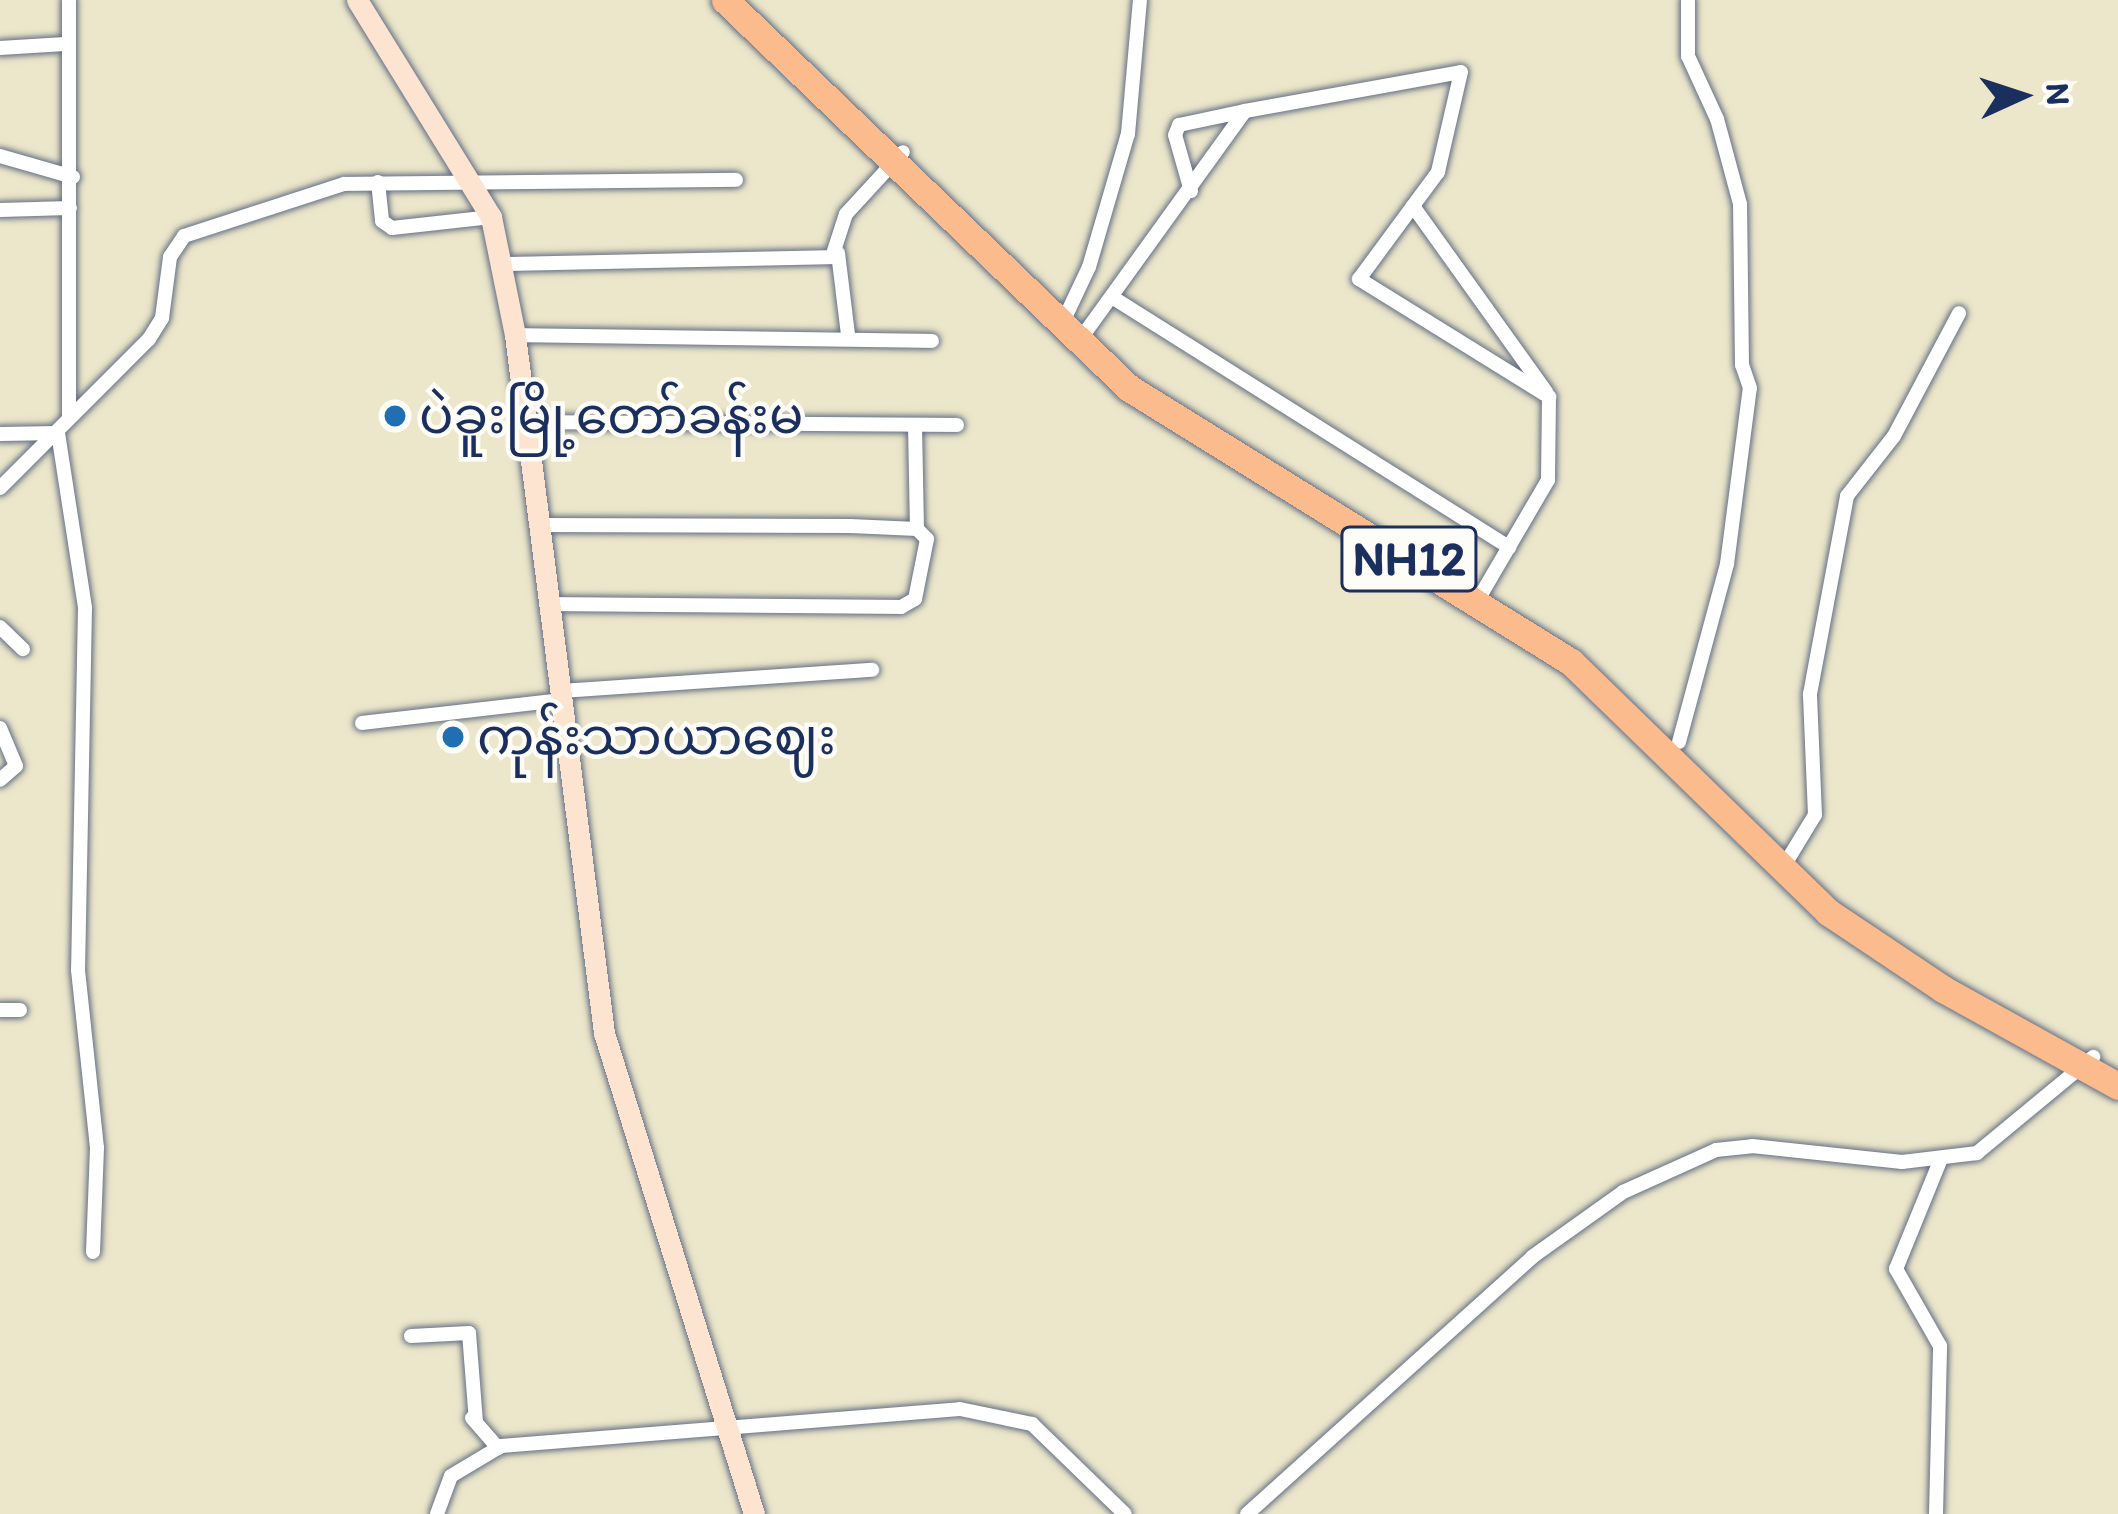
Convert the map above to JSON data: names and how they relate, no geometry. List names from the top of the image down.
{
  "streets": {
    "highway": ["NH12"]
  },
  "places": ["ပဲခူးမြို့တော်ခန်းမ", "ကုန်းသာယာဈေး"],
  "north": "right"
}
